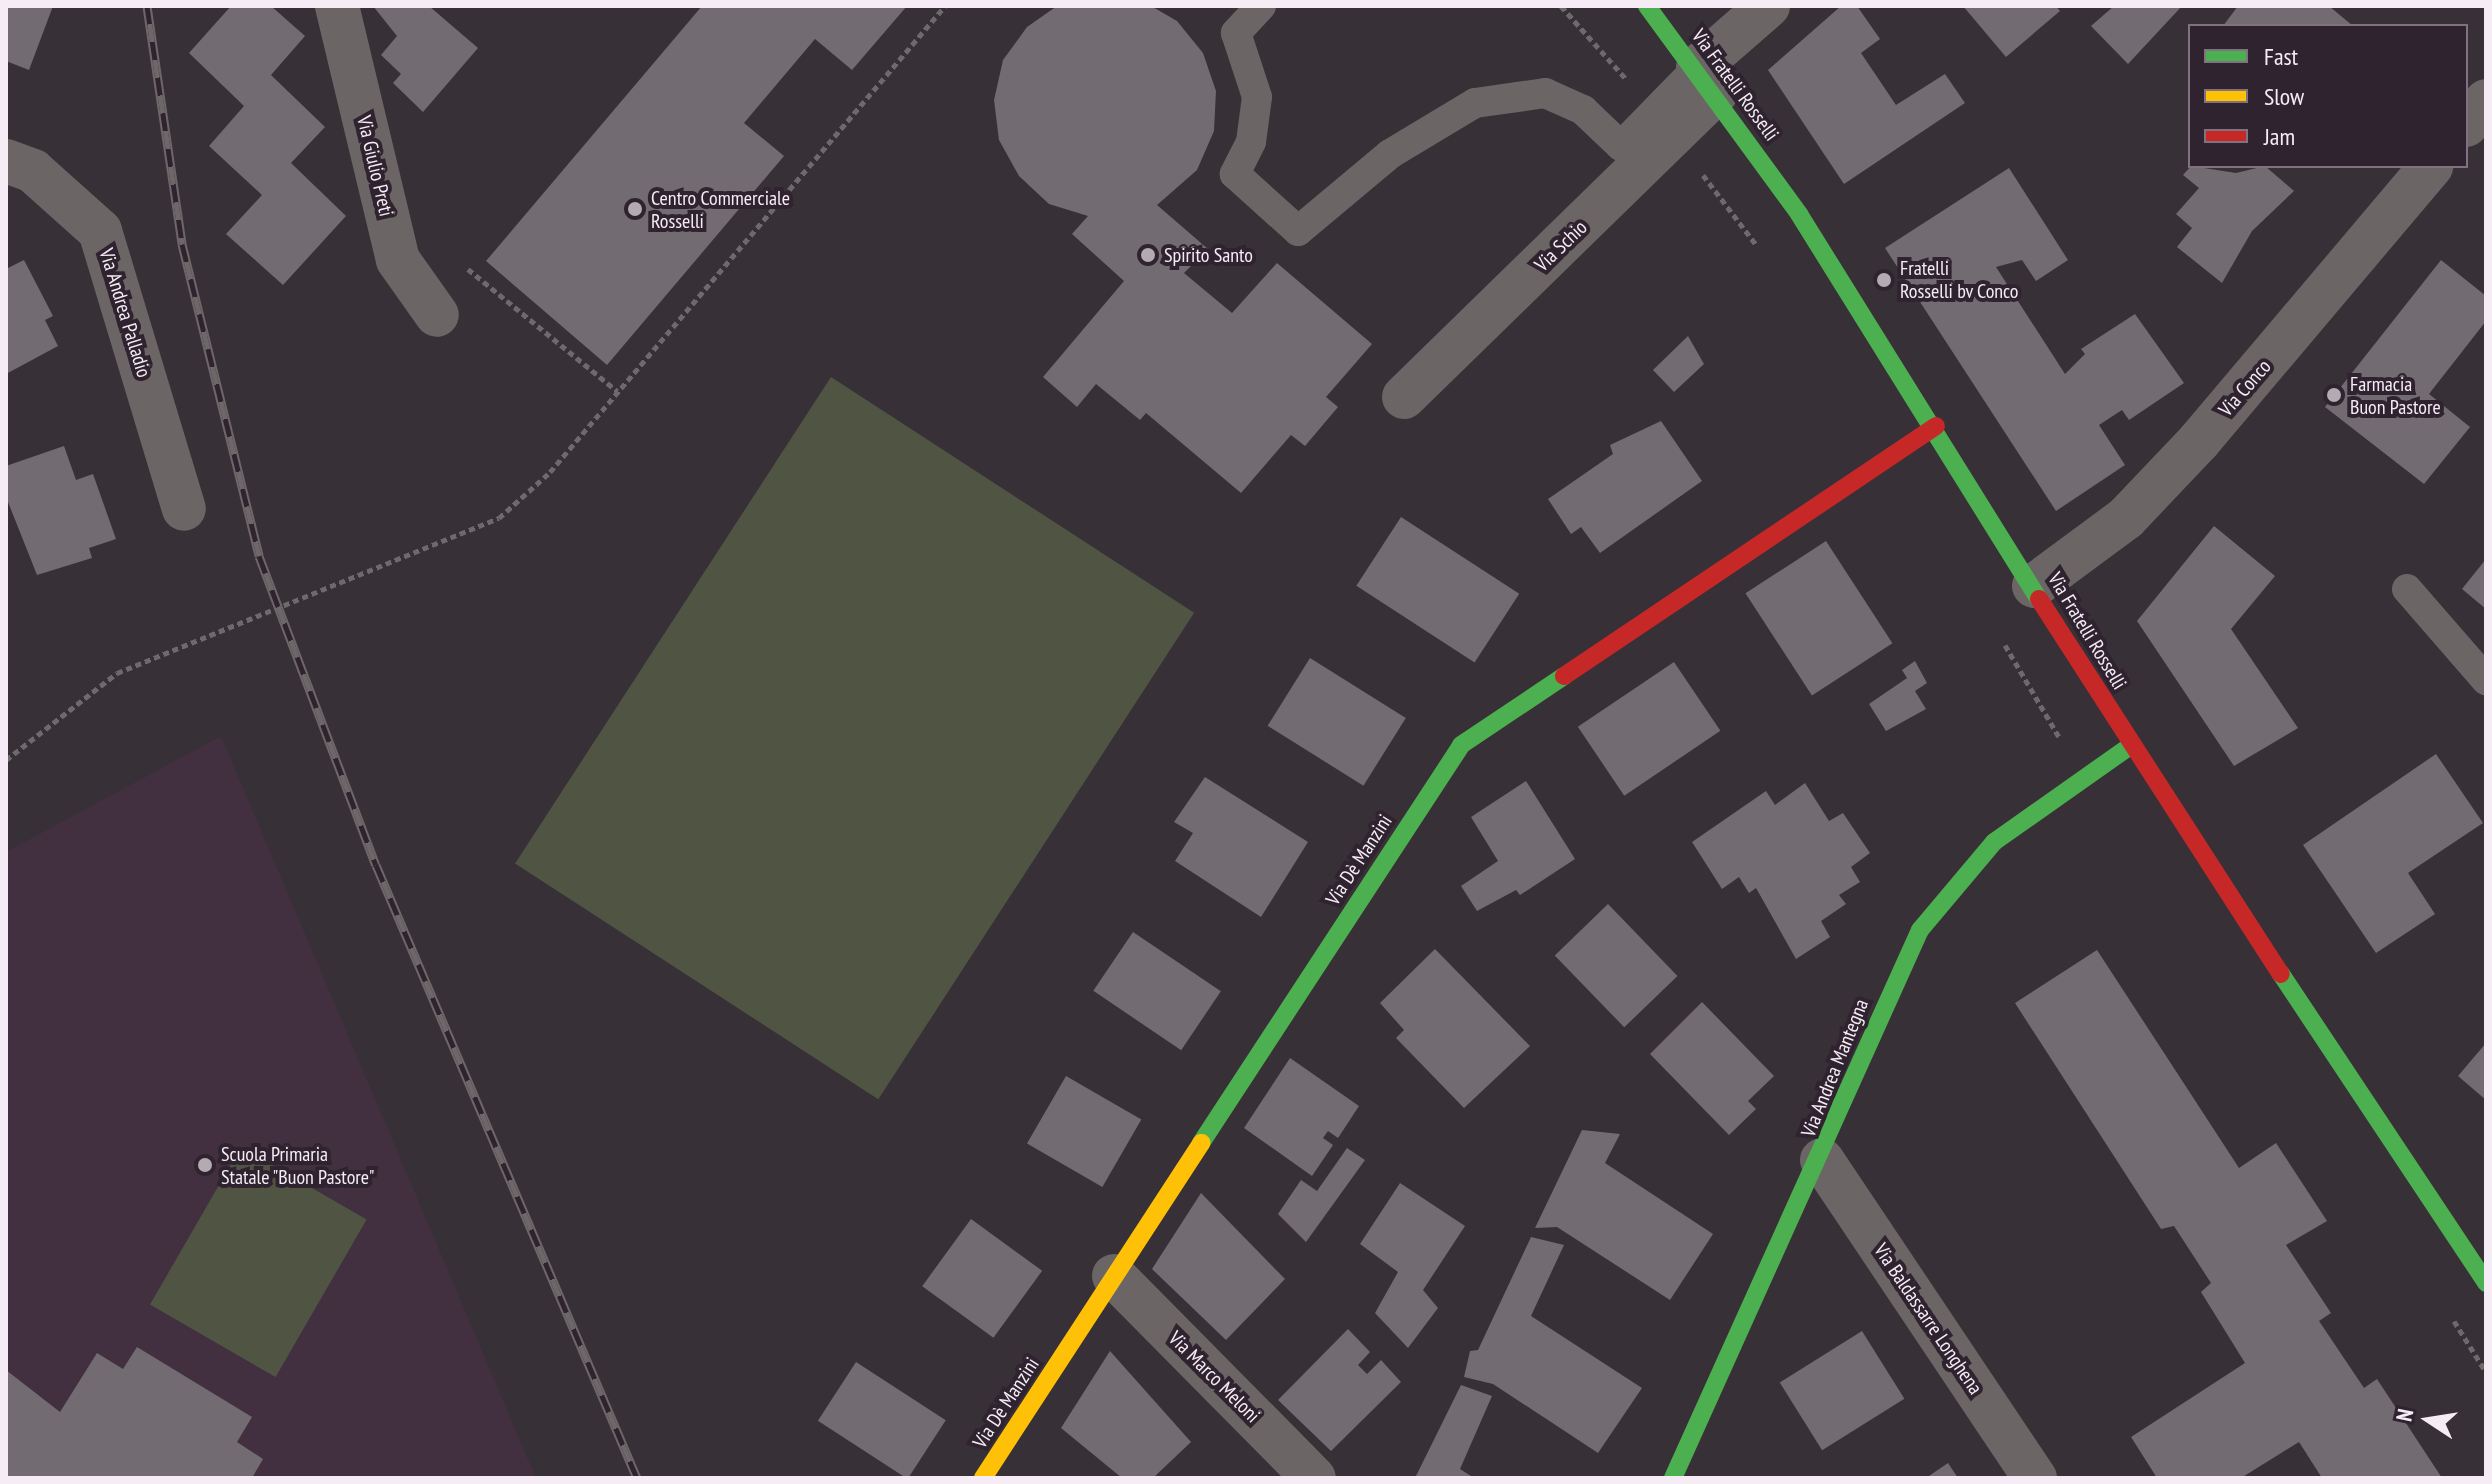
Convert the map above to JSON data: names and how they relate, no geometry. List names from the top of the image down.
{
  "streets": {
    "street": [
      "Via Fratelli Rosselli",
      "Via Giulio Preti",
      "Via Schio",
      "Via Andrea Palladio",
      "Via Conco",
      "Via Dè Manzini",
      "Via Andrea Mantegna",
      "Via Baldassarre Longhena",
      "Via Marco Meloni"
    ]
  },
  "crossings": [
    ["Via Fratelli Rosselli", "Via Schio"],
    ["Via Fratelli Rosselli", "Via Conco"],
    ["Via Fratelli Rosselli", "Via Dè Manzini"],
    ["Via Fratelli Rosselli", "Via Andrea Mantegna"],
    ["Via Dè Manzini", "Via Marco Meloni"],
    ["Via Andrea Mantegna", "Via Baldassarre Longhena"]
  ],
  "places": [
    "Centro Commerciale Rosselli",
    "Spirito Santo",
    "Fratelli Rosselli bv Conco",
    "Farmacia Buon Pastore",
    "Scuola Primaria Statale \"Buon Pastore\""
  ],
  "legend": ["Fast", "Slow", "Jam"],
  "north": "left"
}
